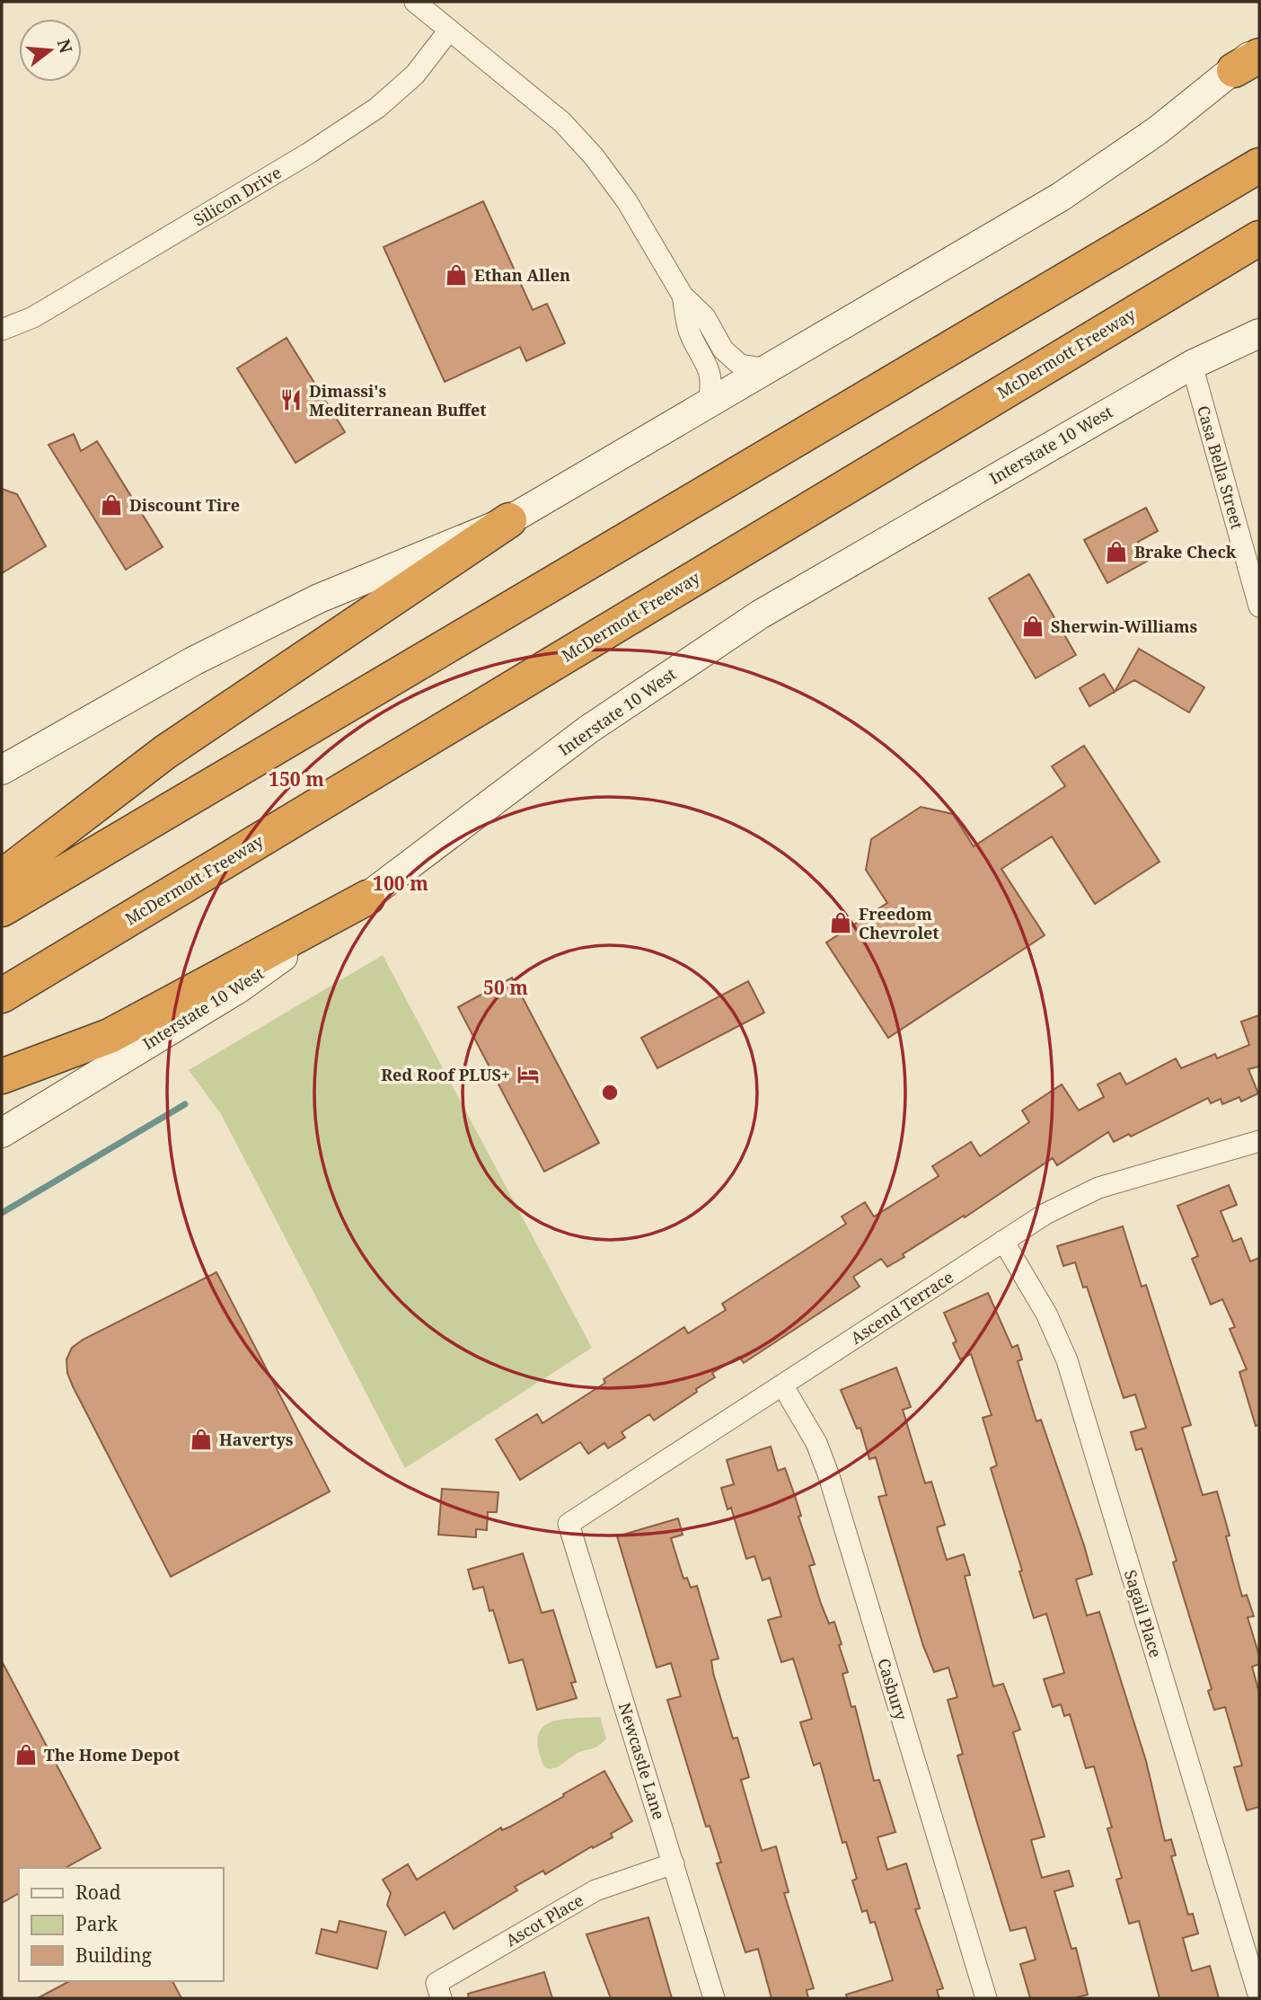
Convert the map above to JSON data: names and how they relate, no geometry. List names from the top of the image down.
{
  "streets": {
    "highway": ["McDermott Freeway"],
    "main road": ["Interstate 10 West"],
    "street": [
      "Silicon Drive",
      "Casa Bella Street",
      "Ascend Terrace",
      "Sagail Place",
      "Casbury",
      "Newcastle Lane",
      "Ascot Place"
    ]
  },
  "crossings": [
    ["Interstate 10 West", "Casa Bella Street"],
    ["Ascend Terrace", "Sagail Place"],
    ["Ascend Terrace", "Casbury"],
    ["Ascend Terrace", "Newcastle Lane"],
    ["Newcastle Lane", "Ascot Place"]
  ],
  "places": {
    "shop": [
      "Ethan Allen",
      "Discount Tire",
      "Brake Check",
      "Sherwin-Williams",
      "Freedom Chevrolet",
      "Havertys",
      "The Home Depot"
    ],
    "restaurant": ["Dimassi's Mediterranean Buffet"],
    "hotel": ["Red Roof PLUS+"]
  },
  "legend": ["Road", "Park", "Building"],
  "north": "right",
  "rings": ["150 m", "100 m", "50 m"]
}
